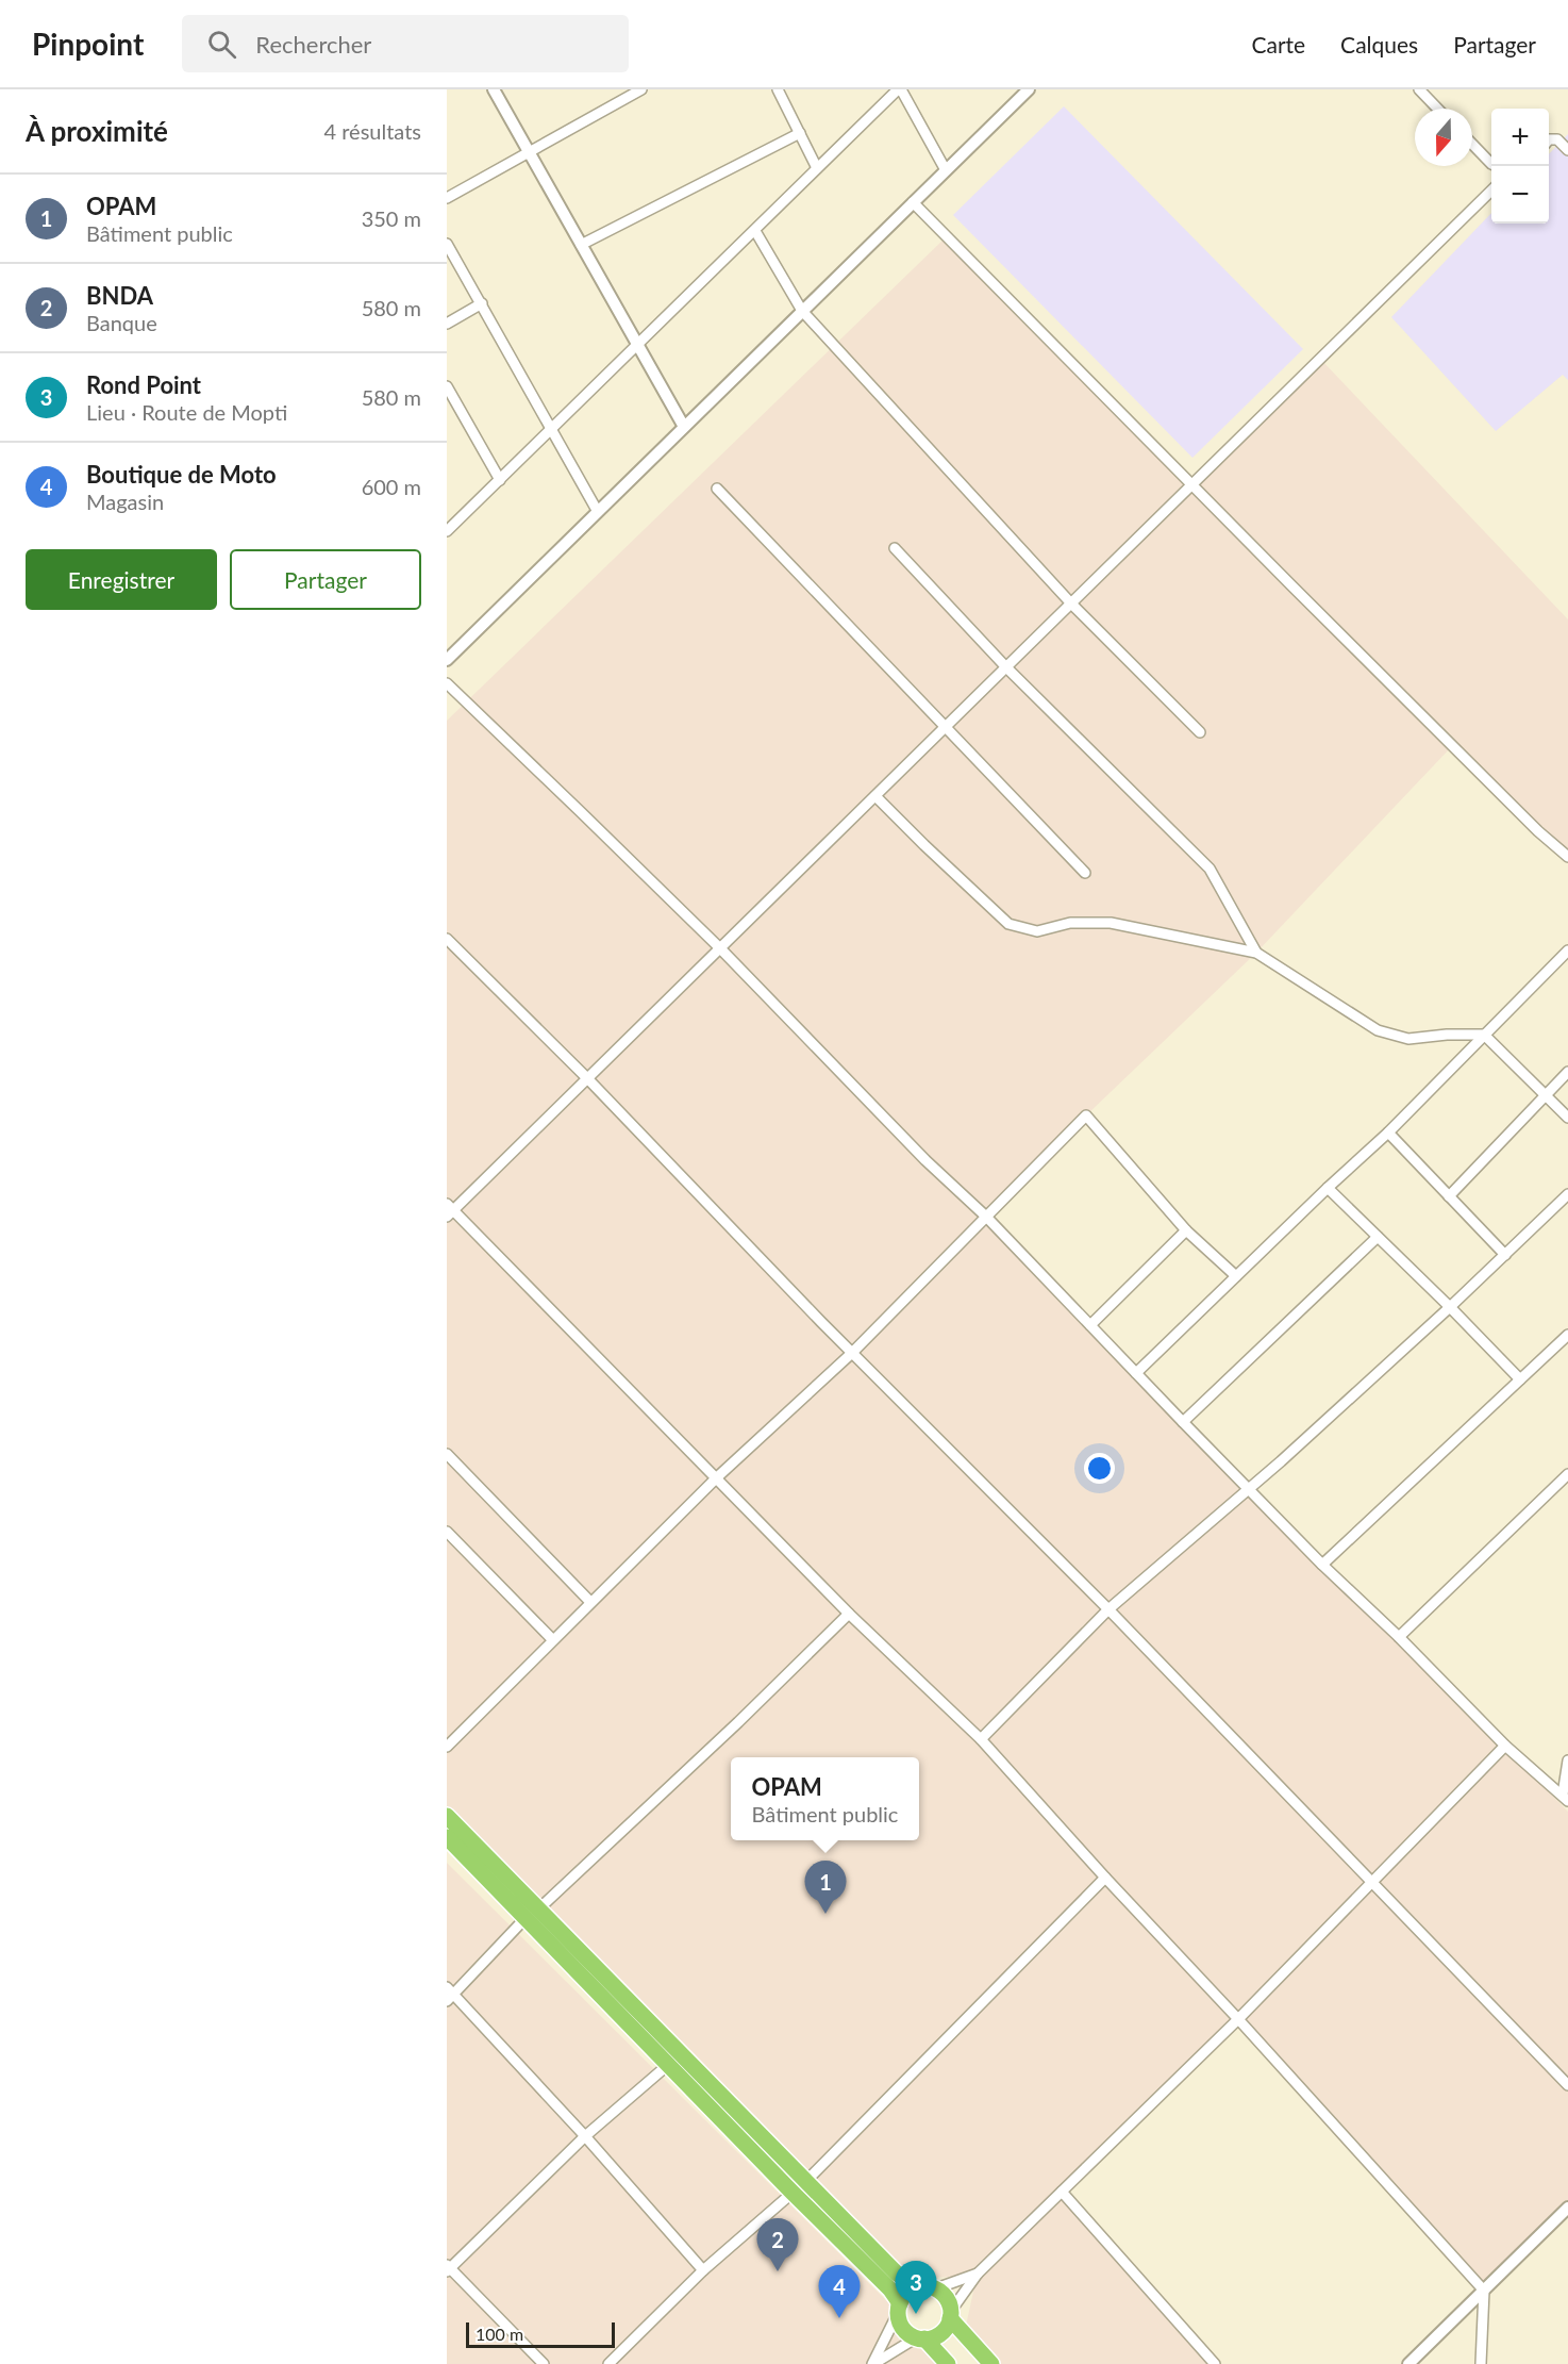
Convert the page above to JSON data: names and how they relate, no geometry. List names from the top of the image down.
{
  "scale_bar": "100 m",
  "north": "bottom",
  "page": {
    "header": "Pinpoint",
    "search": "Rechercher",
    "nav": ["Carte", "Calques", "Partager"],
    "heading": ["À proximité", "4 résultats"],
    "map_buttons": ["+", "−"],
    "list": [
      {
        "mark": "1",
        "name": "OPAM",
        "note": "Bâtiment public",
        "value": "350 m"
      },
      {
        "mark": "2",
        "name": "BNDA",
        "note": "Banque",
        "value": "580 m"
      },
      {
        "mark": "3",
        "name": "Rond Point",
        "note": "Lieu · Route de Mopti",
        "value": "580 m"
      },
      {
        "mark": "4",
        "name": "Boutique de Moto",
        "note": "Magasin",
        "value": "600 m"
      }
    ],
    "buttons": ["Enregistrer", "Partager"],
    "popup": ["OPAM", "Bâtiment public"],
    "pins": [
      "1",
      "2",
      "3",
      "4"
    ],
    "scale": "100 m"
  }
}
